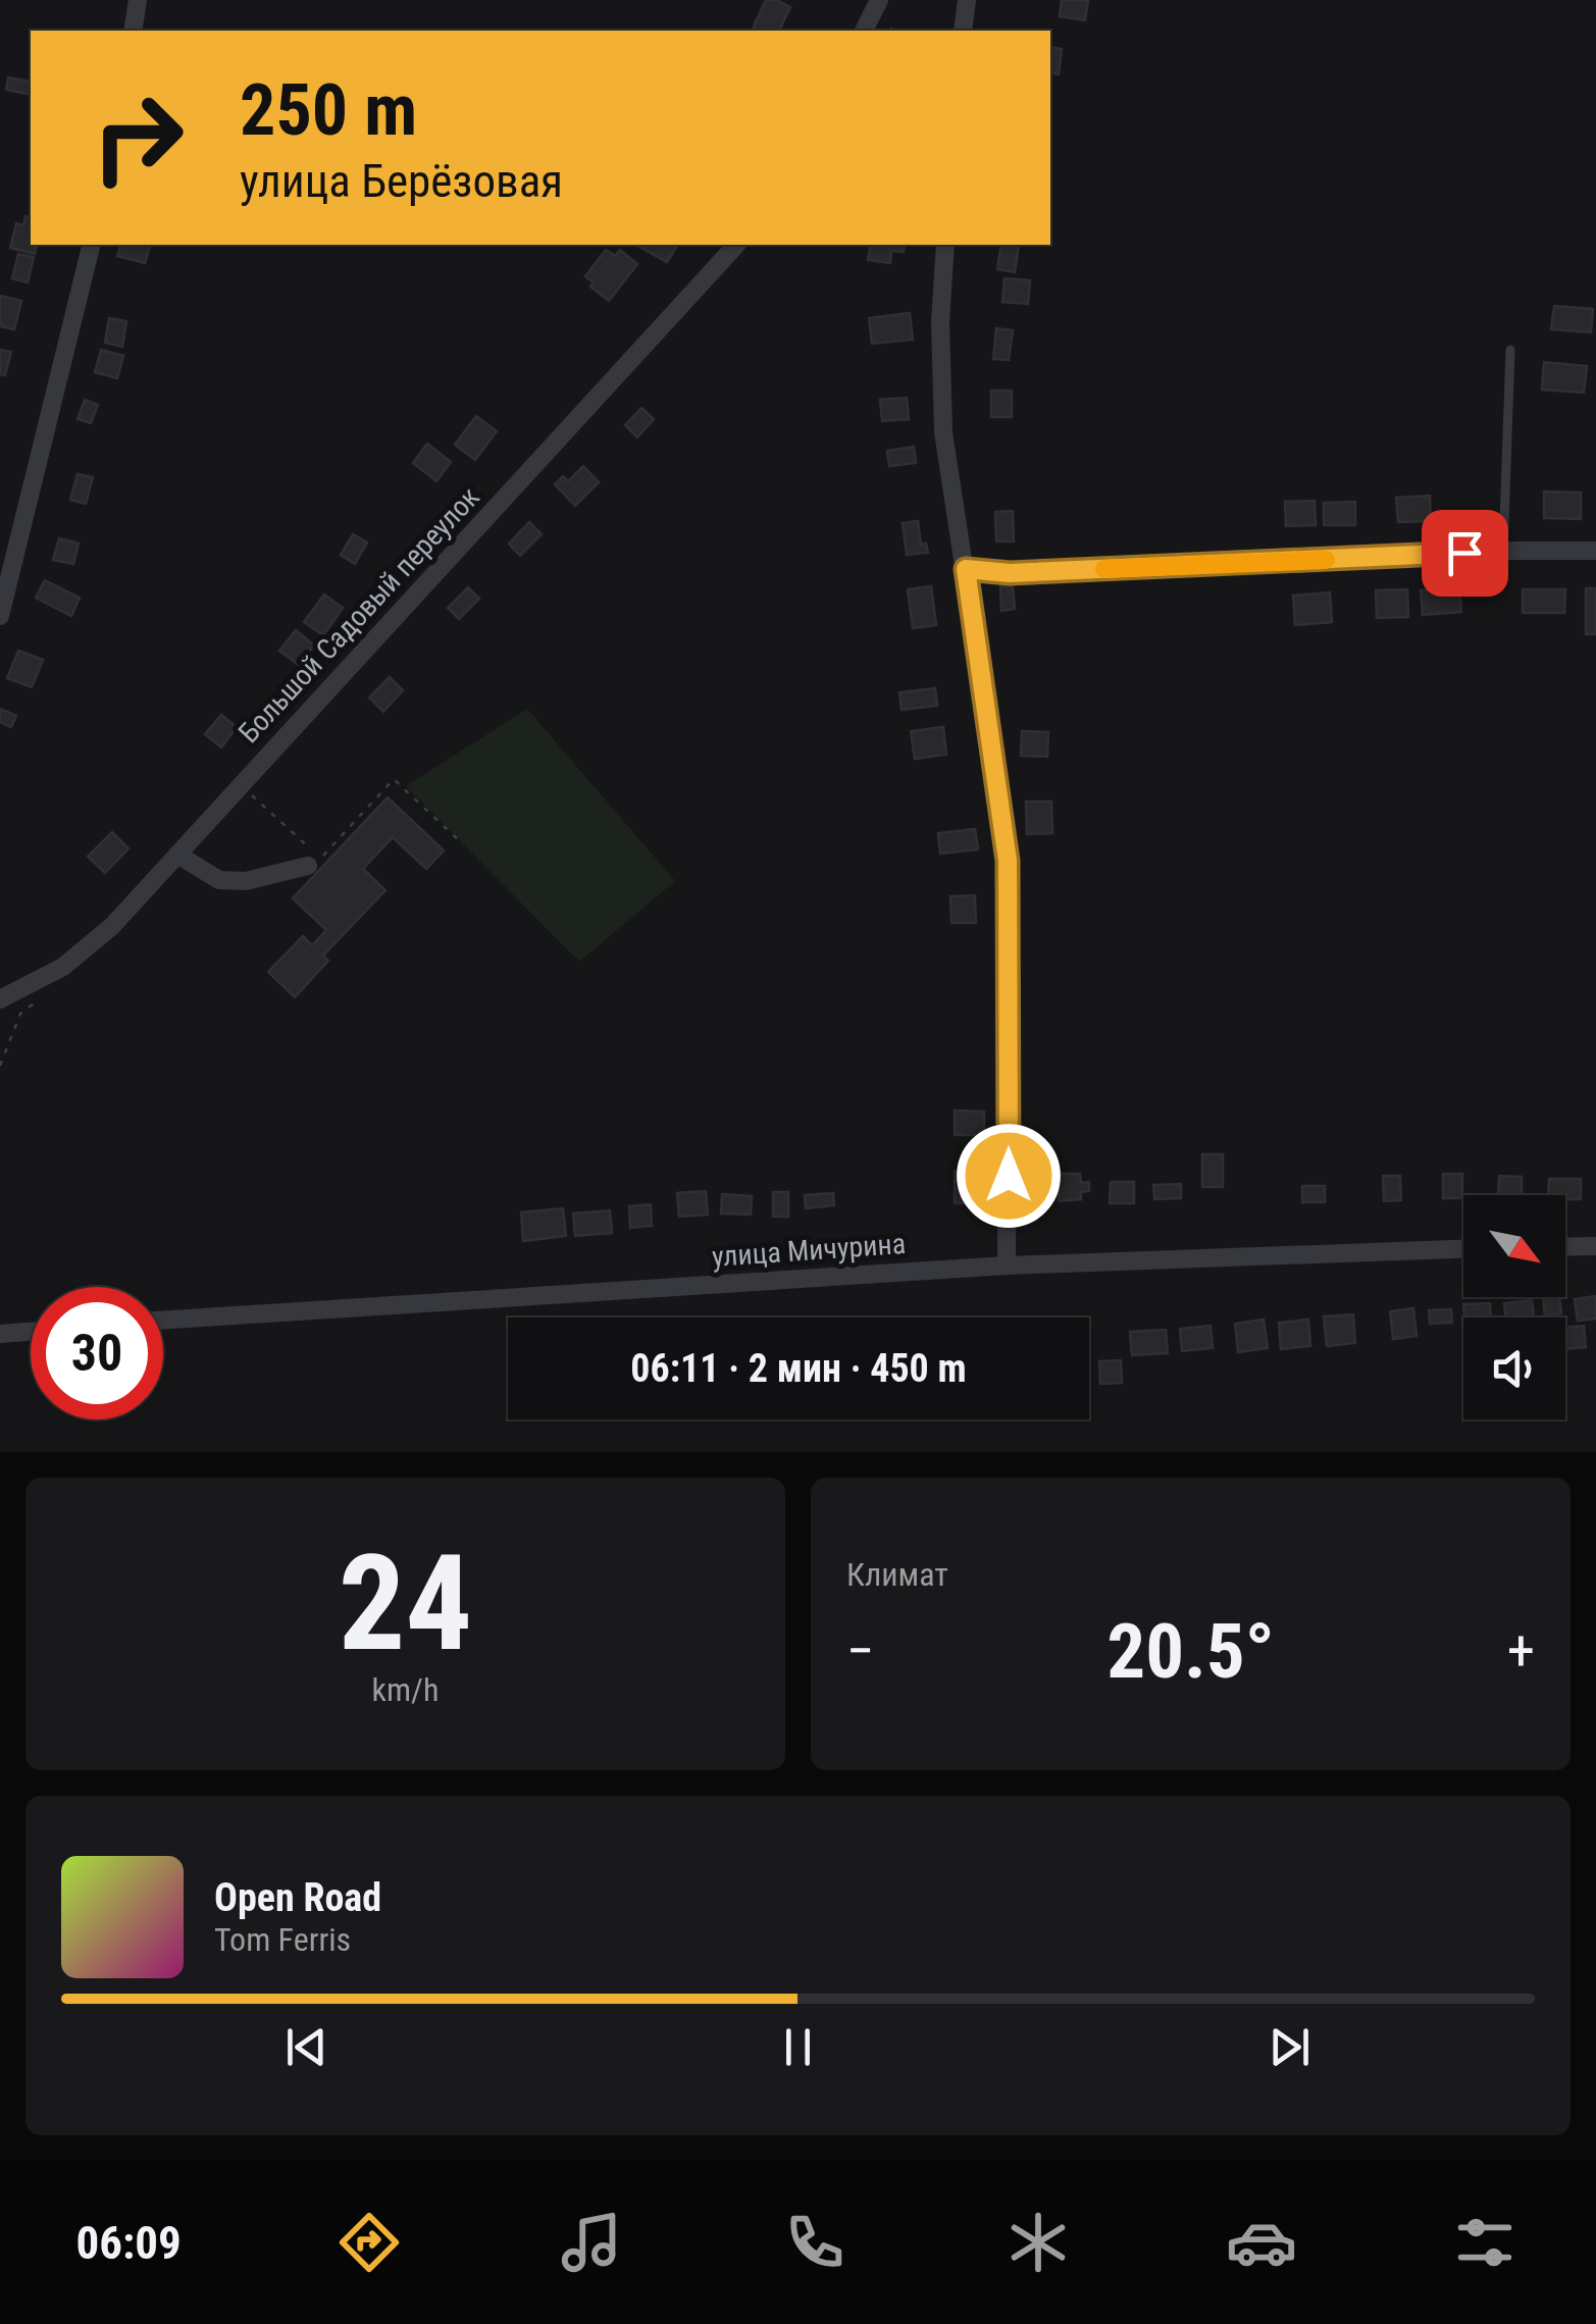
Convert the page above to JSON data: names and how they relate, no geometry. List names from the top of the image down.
{
  "streets": {
    "street": ["Большой Садовый переулок", "улица Мичурина"]
  },
  "north": "bottom right",
  "page": {
    "turn": ["250 m", "улица Берёзовая"],
    "limit": "30",
    "trip": "06:11 · 2 мин · 450 m",
    "tile": [
      ["24", "km/h"],
      "Климат"
    ],
    "heat": ["−", "20.5°", "+"],
    "song": ["Open Road", "Tom Ferris"],
    "tabs": "06:09"
  }
}
